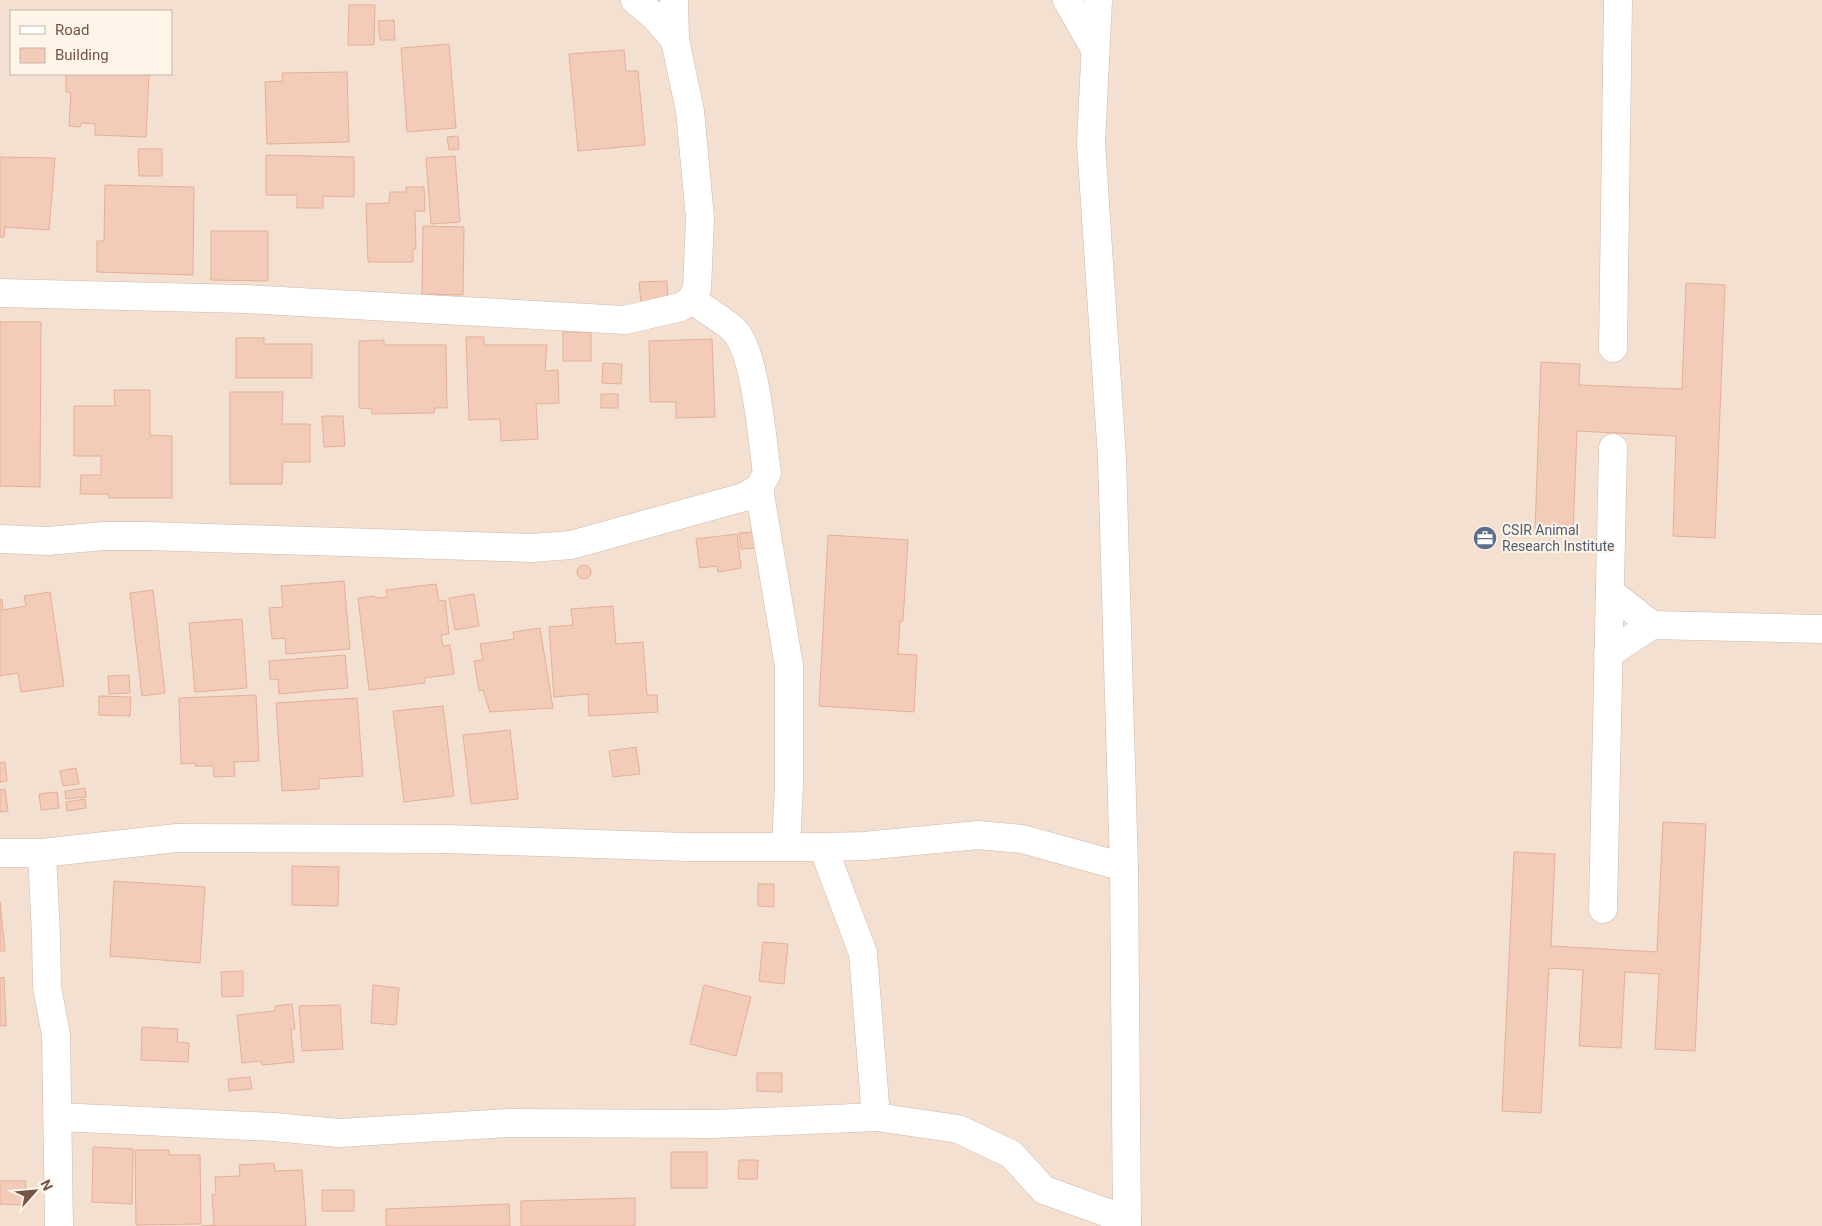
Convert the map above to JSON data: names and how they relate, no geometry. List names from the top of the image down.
{
  "places": {
    "office": ["CSIR Animal Research Institute"]
  },
  "legend": ["Road", "Building"],
  "north": "top right"
}
